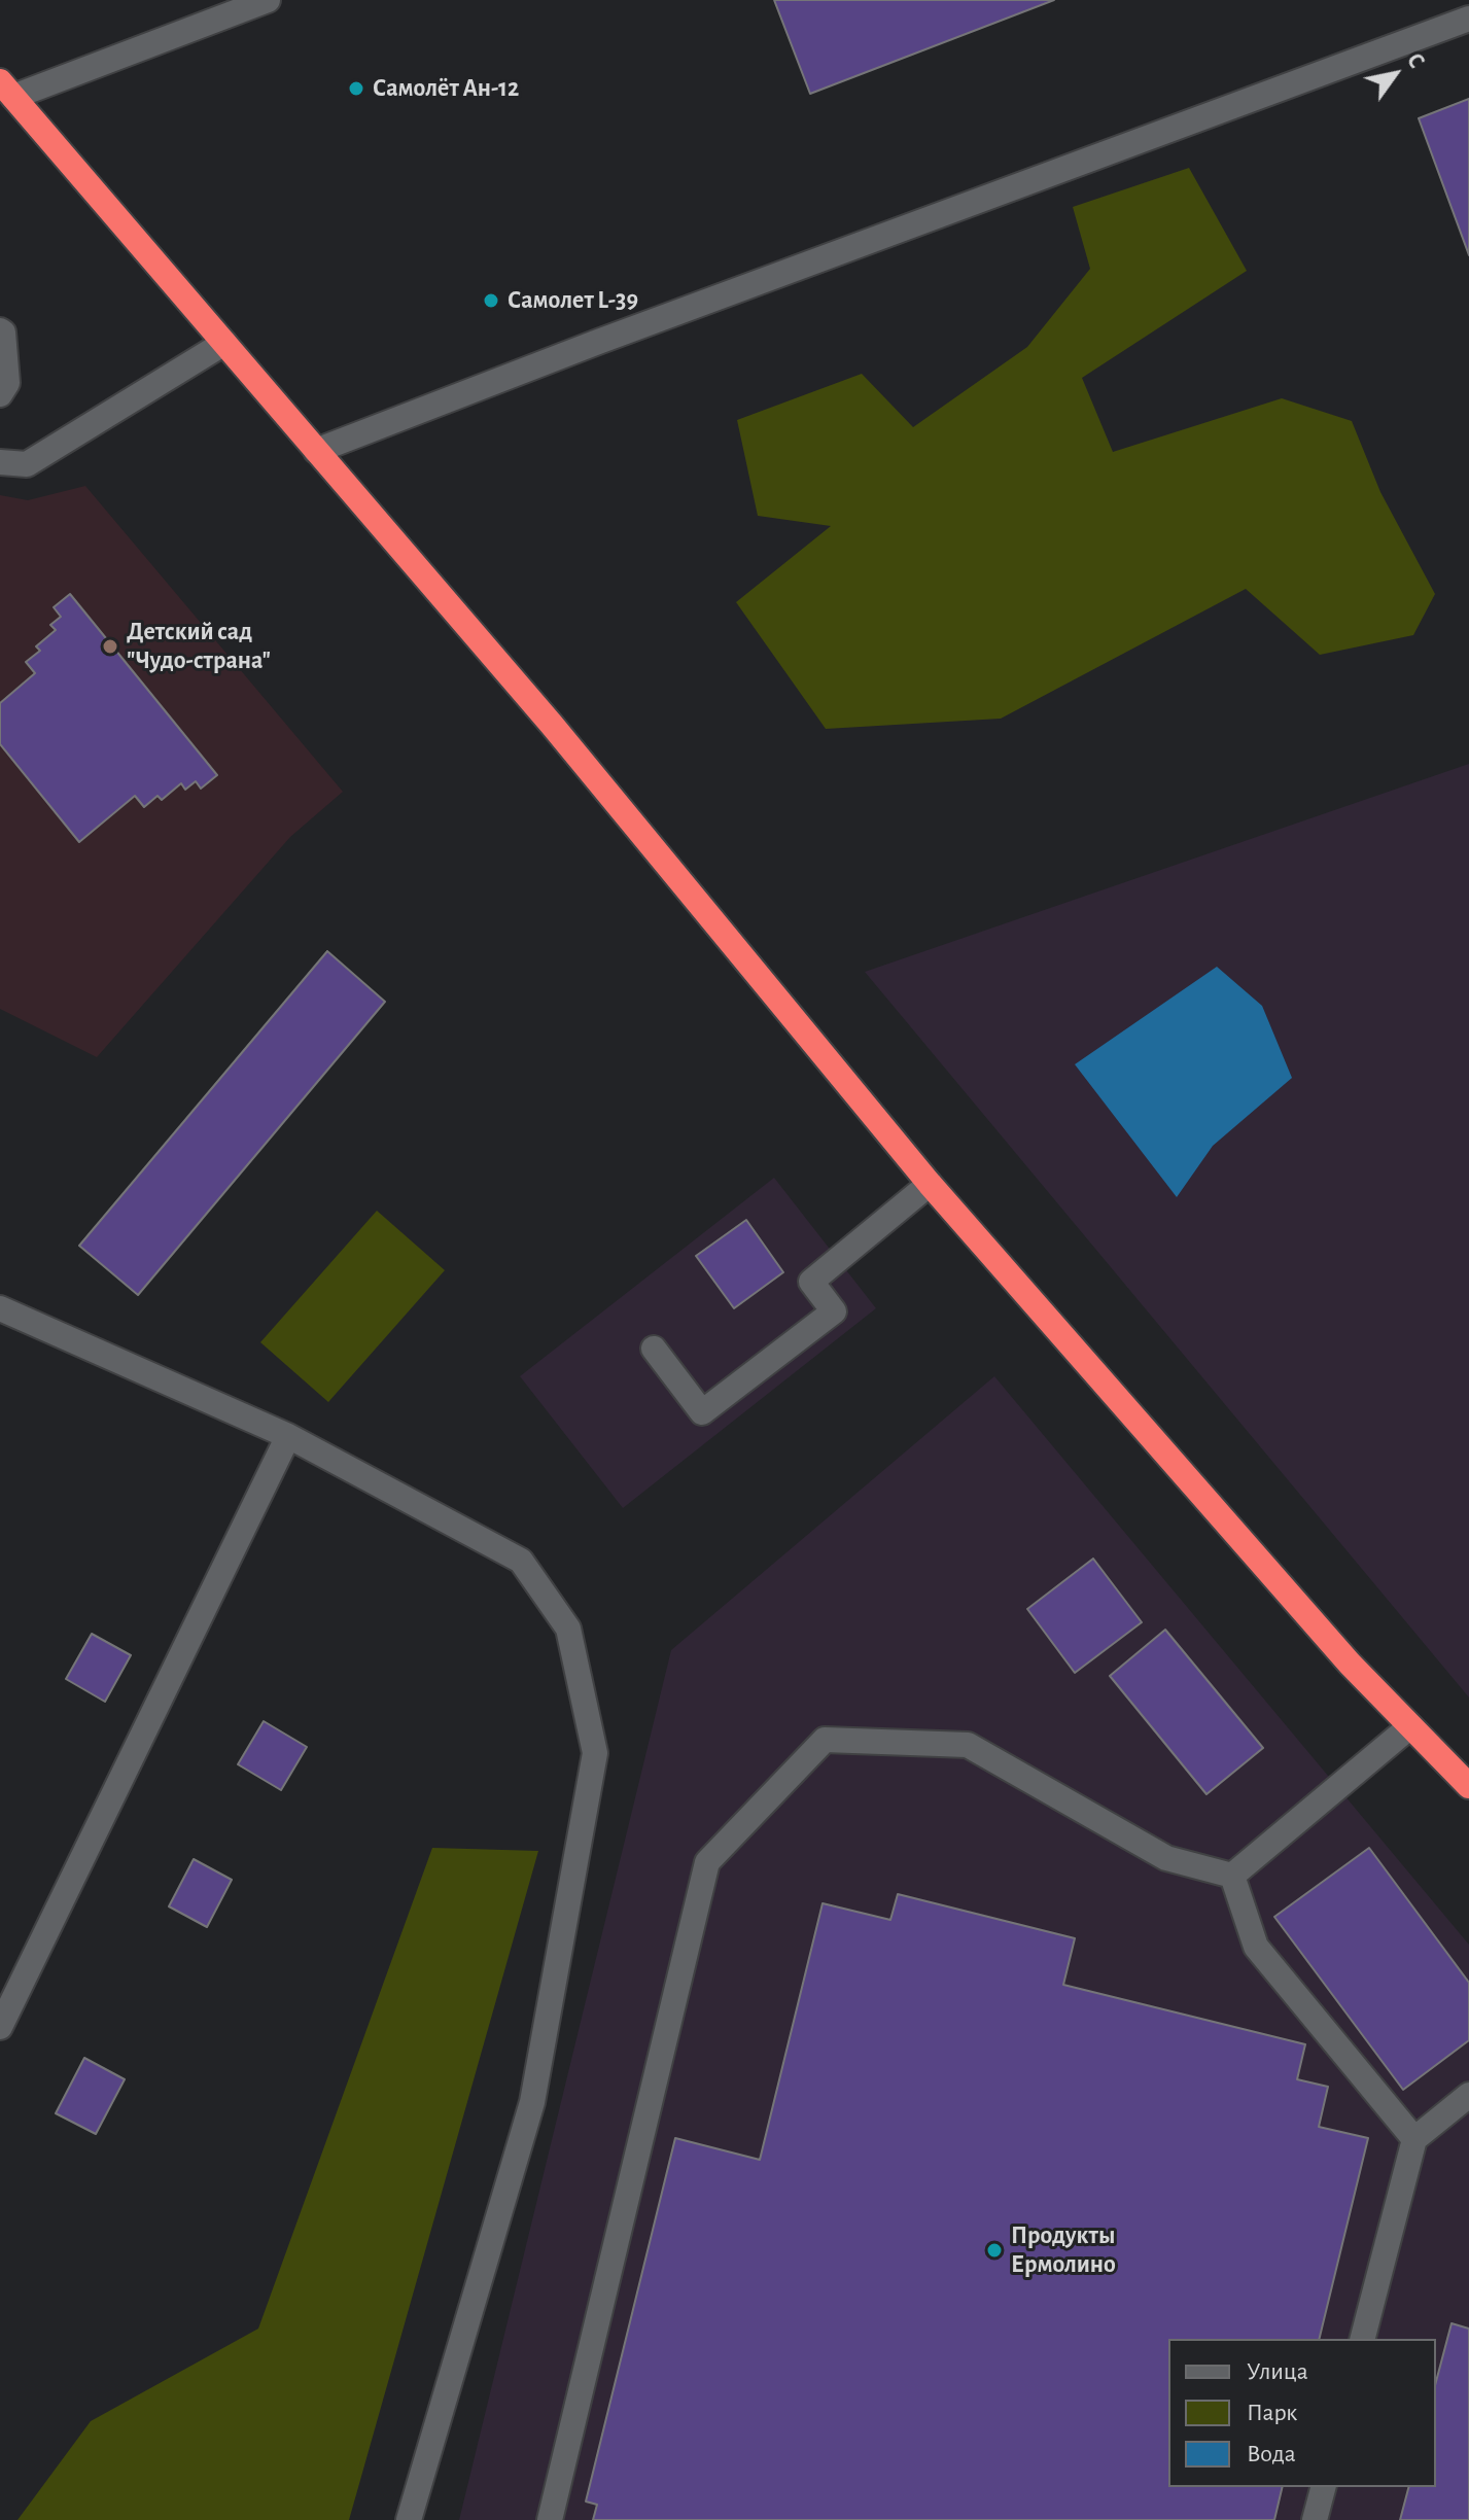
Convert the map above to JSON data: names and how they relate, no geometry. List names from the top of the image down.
{
  "places": [
    "Самолёт Ан-12",
    "Самолет L-39",
    "Детский сад \"Чудо-страна\"",
    "Продукты Ермолино"
  ],
  "legend": ["Улица", "Парк", "Вода"],
  "north": "top right"
}
